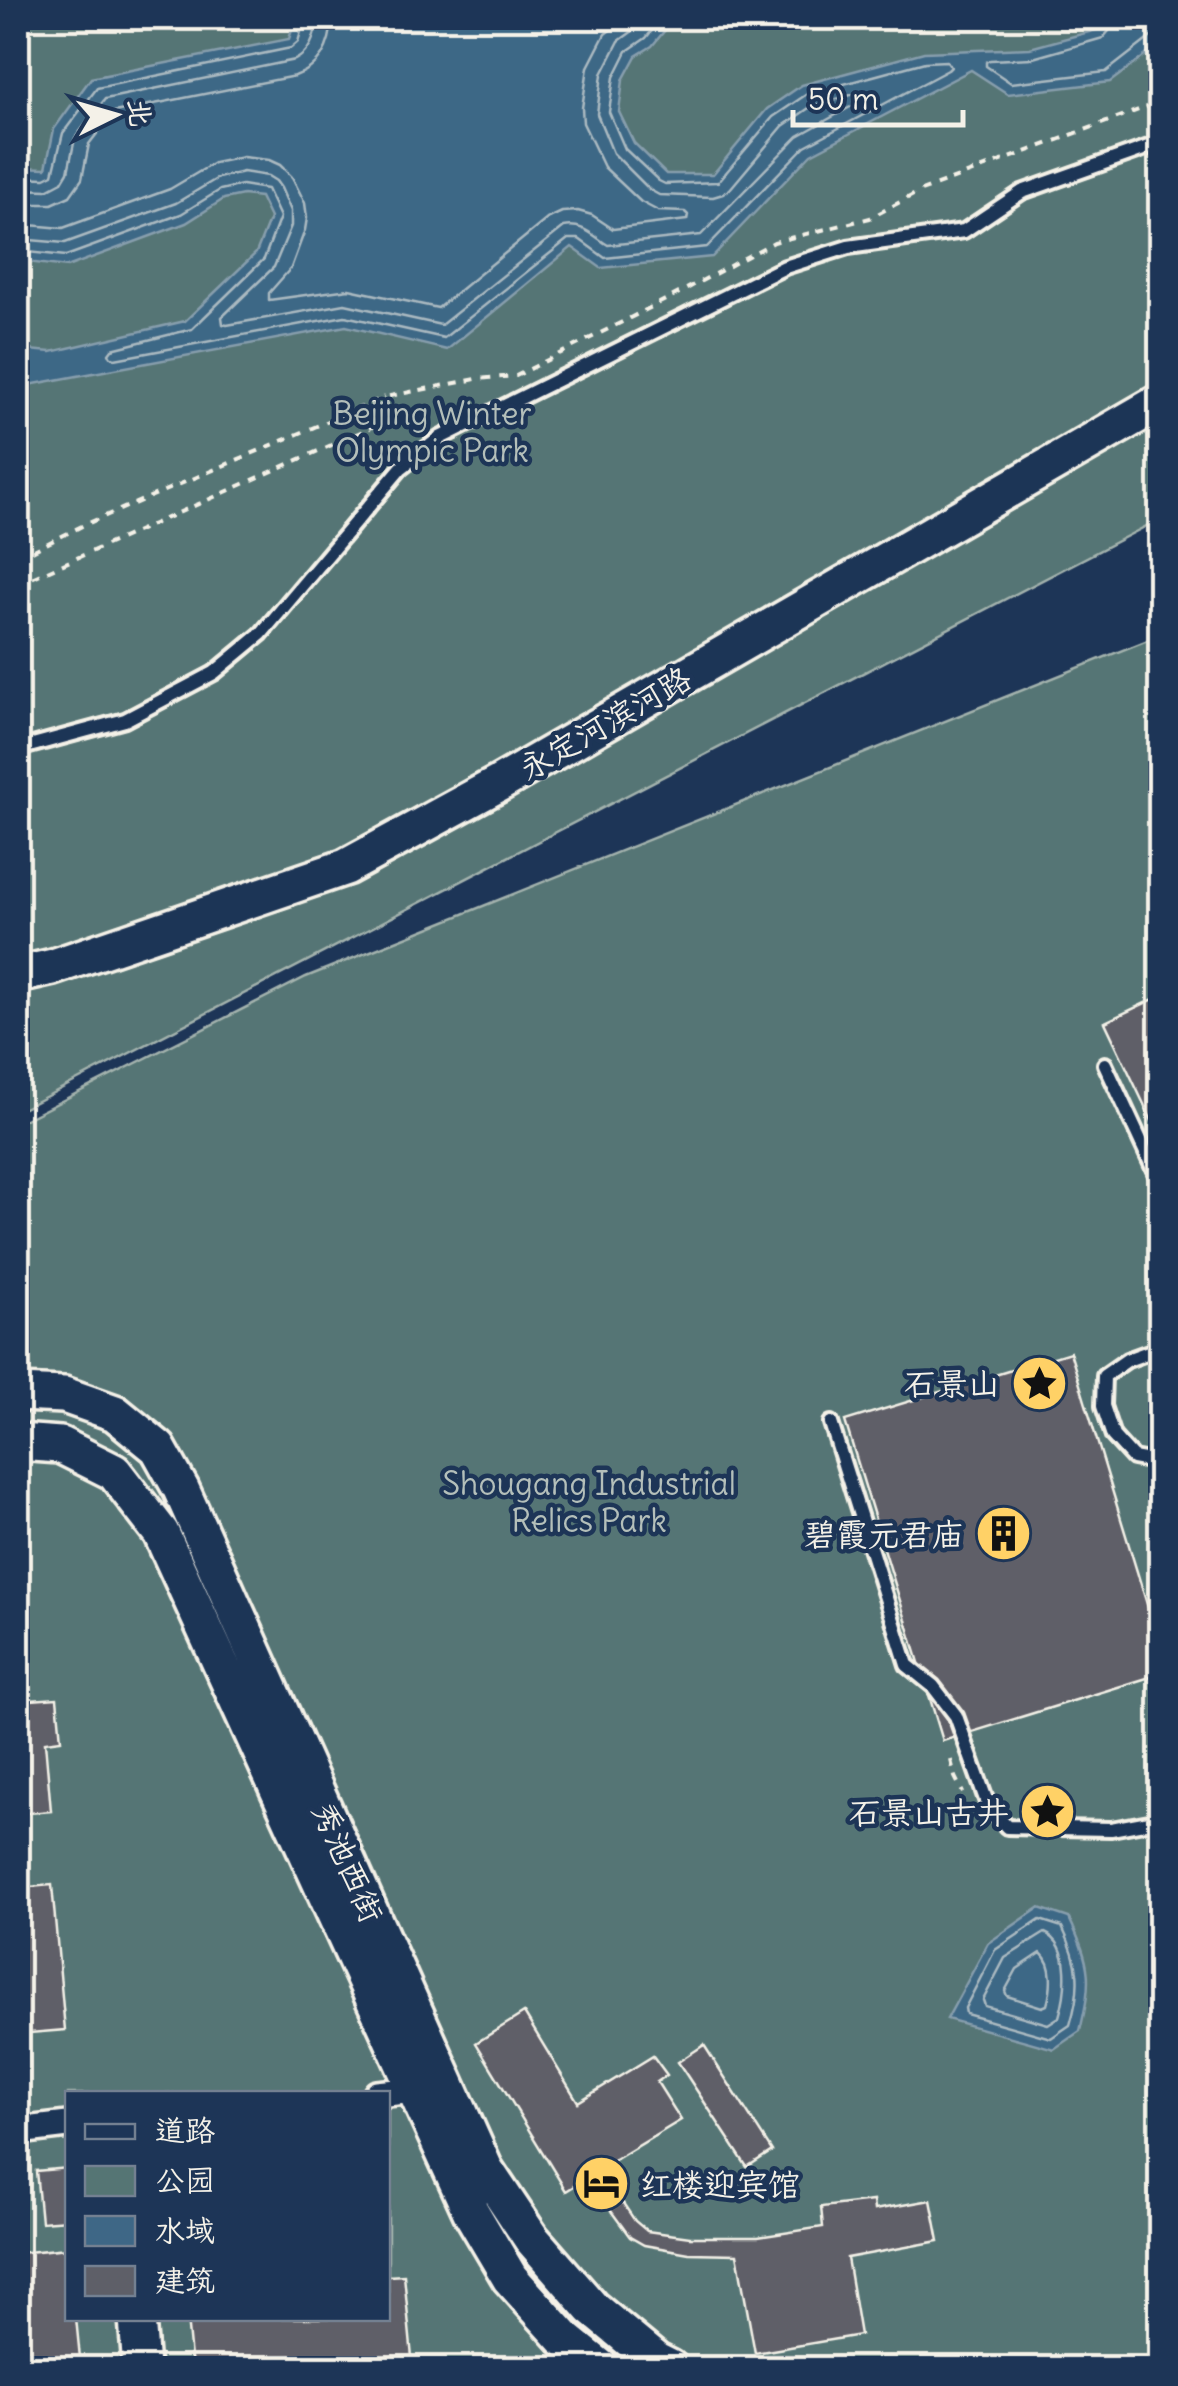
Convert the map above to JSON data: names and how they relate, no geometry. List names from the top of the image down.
{
  "streets": {
    "street": ["永定河滨河路", "秀池西街"]
  },
  "parks": ["Beijing Winter Olympic Park", "Shougang Industrial Relics Park"],
  "places": {
    "place": ["石景山", "石景山古井"],
    "building": ["碧霞元君庙"],
    "hotel": ["红楼迎宾馆"]
  },
  "legend": [
    "道路",
    "公园",
    "水域",
    "建筑"
  ],
  "scale_bar": "50 m",
  "north": "right"
}
